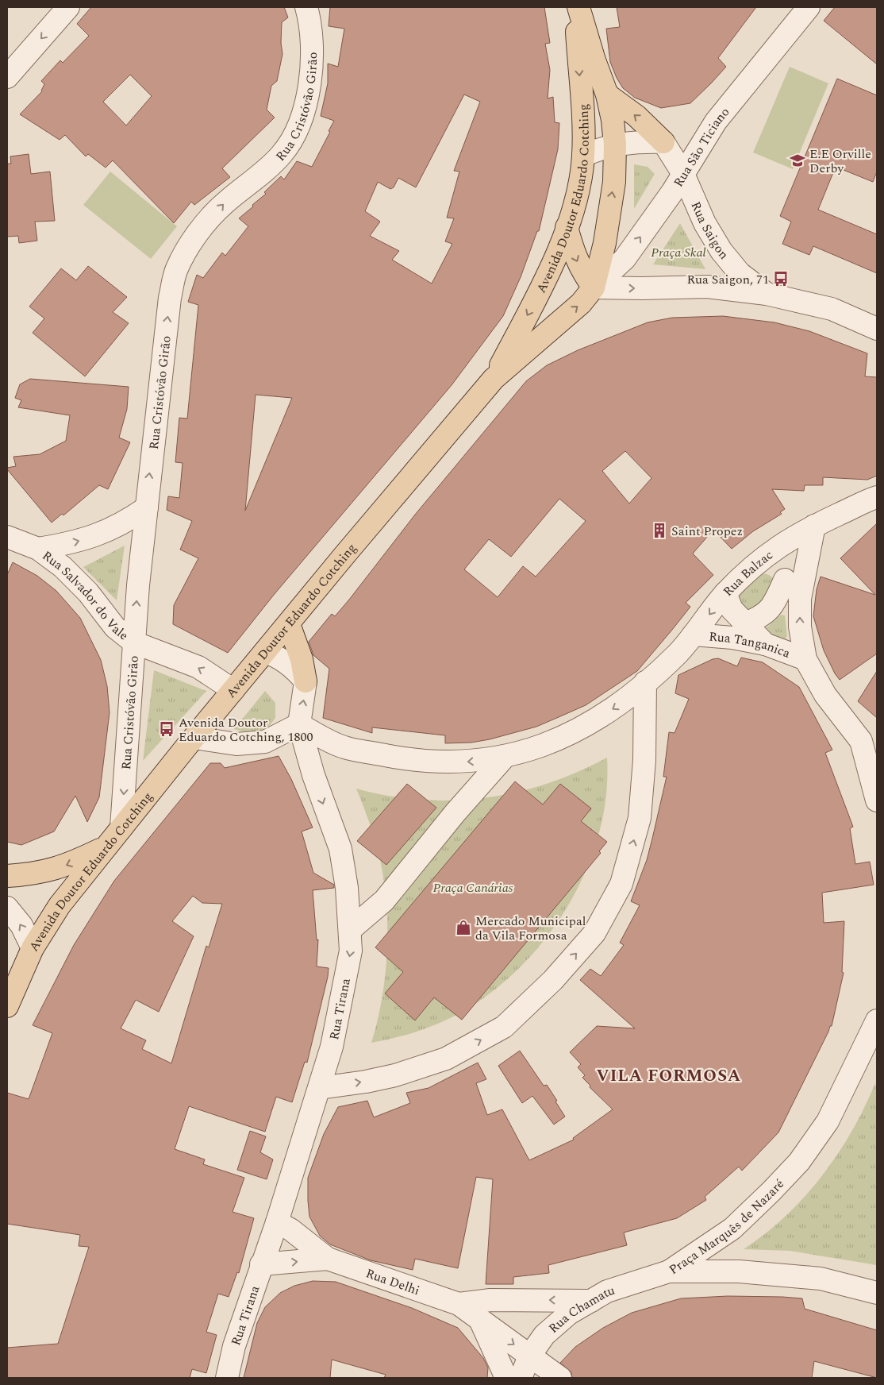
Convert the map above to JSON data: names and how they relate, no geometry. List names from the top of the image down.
{
  "streets": {
    "main road": ["Avenida Doutor Eduardo Cotching"],
    "street": [
      "Rua Cristóvão Girão",
      "Rua São Ticiano",
      "Rua Saigon",
      "Rua Balzac",
      "Rua Salvador do Vale",
      "Rua Tanganica",
      "Rua Tirana",
      "Praça Marquês de Nazaré",
      "Rua Delhi",
      "Rua Chamatu"
    ]
  },
  "crossings": [
    ["Rua Cristóvão Girão", "Avenida Doutor Eduardo Cotching"],
    ["Rua Cristóvão Girão", "Rua Salvador do Vale"],
    ["Rua São Ticiano", "Avenida Doutor Eduardo Cotching"],
    ["Rua São Ticiano", "Rua Saigon"],
    ["Avenida Doutor Eduardo Cotching", "Rua Saigon"],
    ["Rua Balzac", "Rua Tanganica"],
    ["Rua Tirana", "Rua Delhi"],
    ["Praça Marquês de Nazaré", "Rua Chamatu"],
    ["Rua Delhi", "Rua Chamatu"]
  ],
  "one_way": ["Rua São Ticiano", "Rua Salvador do Vale"],
  "districts": ["VILA FORMOSA"],
  "parks": ["Praça Skal", "Praça Canárias"],
  "places": {
    "school or university": ["E.E Orville Derby"],
    "bus stop": ["Rua Saigon, 71", "Avenida Doutor Eduardo Cotching, 1800"],
    "building": ["Saint Propez"],
    "shop": ["Mercado Municipal da Vila Formosa"]
  }
}
